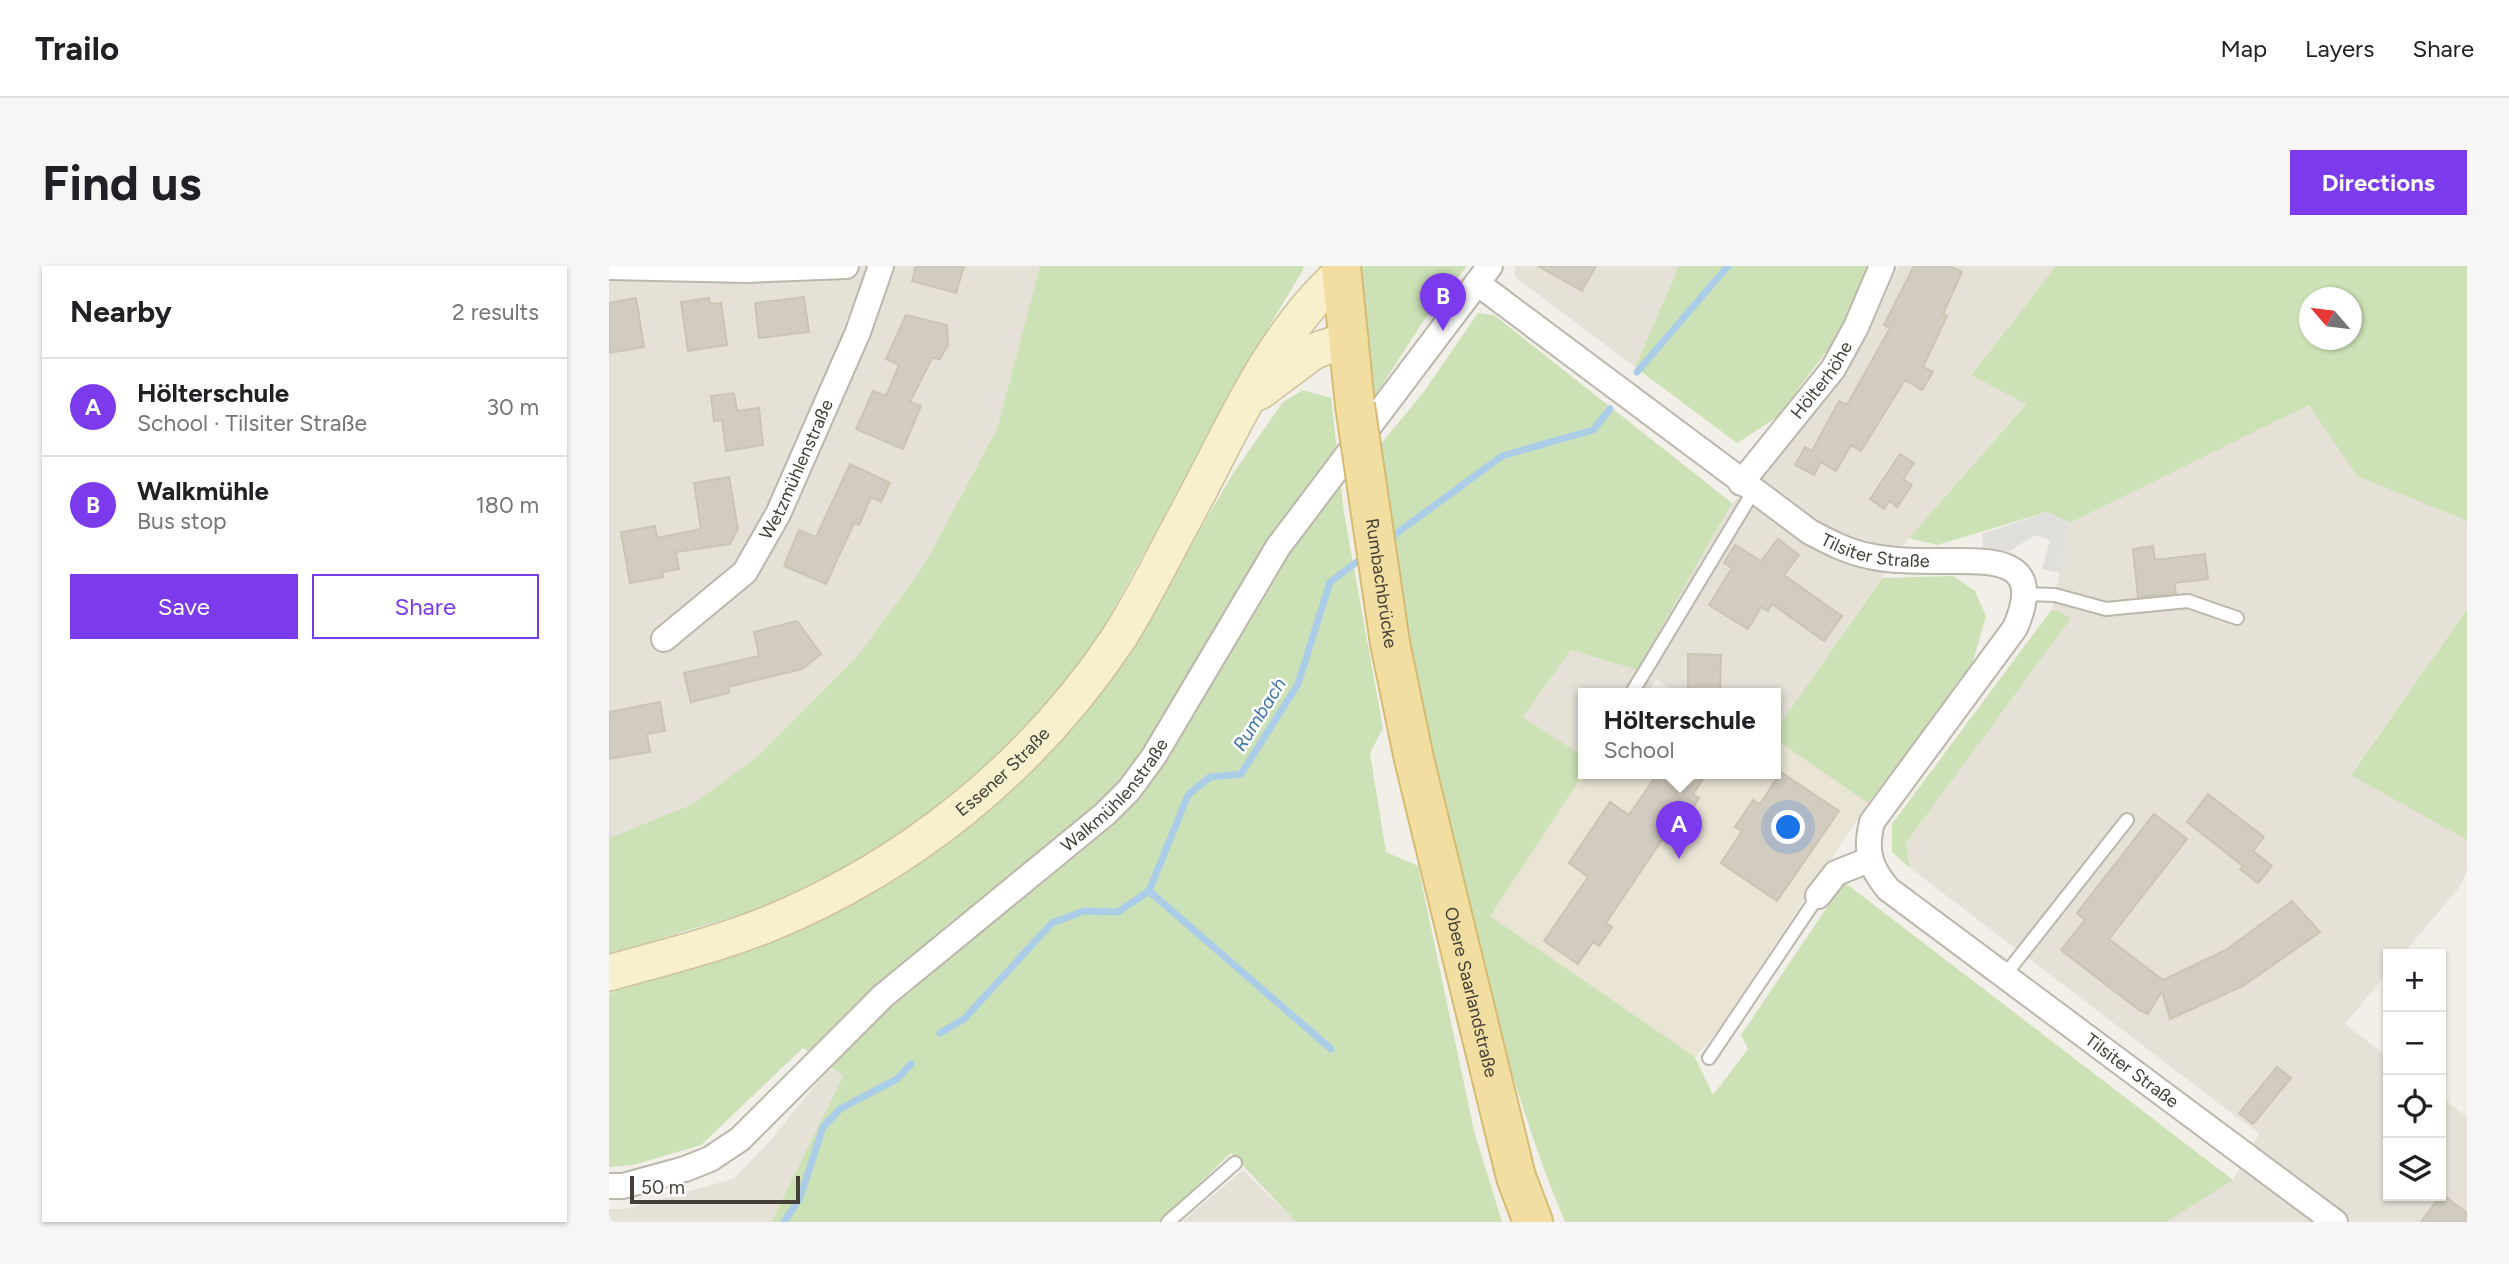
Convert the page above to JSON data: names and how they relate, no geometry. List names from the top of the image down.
{
  "streets": {
    "main road": ["Rumbachbrücke", "Essener Straße", "Obere Saarlandstraße"],
    "street": [
      "Hölterhöhe",
      "Wetzmühlenstraße",
      "Tilsiter Straße",
      "Walkmühlenstraße"
    ]
  },
  "crossings": [
    ["Hölterhöhe", "Tilsiter Straße"],
    ["Tilsiter Straße", "Walkmühlenstraße"],
    ["Rumbachbrücke", "Essener Straße"],
    ["Rumbachbrücke", "Obere Saarlandstraße"]
  ],
  "water": ["Rumbach"],
  "scale_bar": "50 m",
  "north": "top left",
  "page": {
    "header": "Trailo",
    "nav": ["Map", "Layers", "Share"],
    "buttons": [
      "Directions",
      ["Save", "Share"]
    ],
    "title": "Find us",
    "heading": ["Nearby", "2 results"],
    "pins": ["B", "A"],
    "list": [
      {
        "mark": "A",
        "name": "Hölterschule",
        "note": "School · Tilsiter Straße",
        "value": "30 m"
      },
      {
        "mark": "B",
        "name": "Walkmühle",
        "note": "Bus stop",
        "value": "180 m"
      }
    ],
    "popup": ["Hölterschule", "School"],
    "map_buttons": ["+", "−"],
    "scale": "50 m"
  }
}
